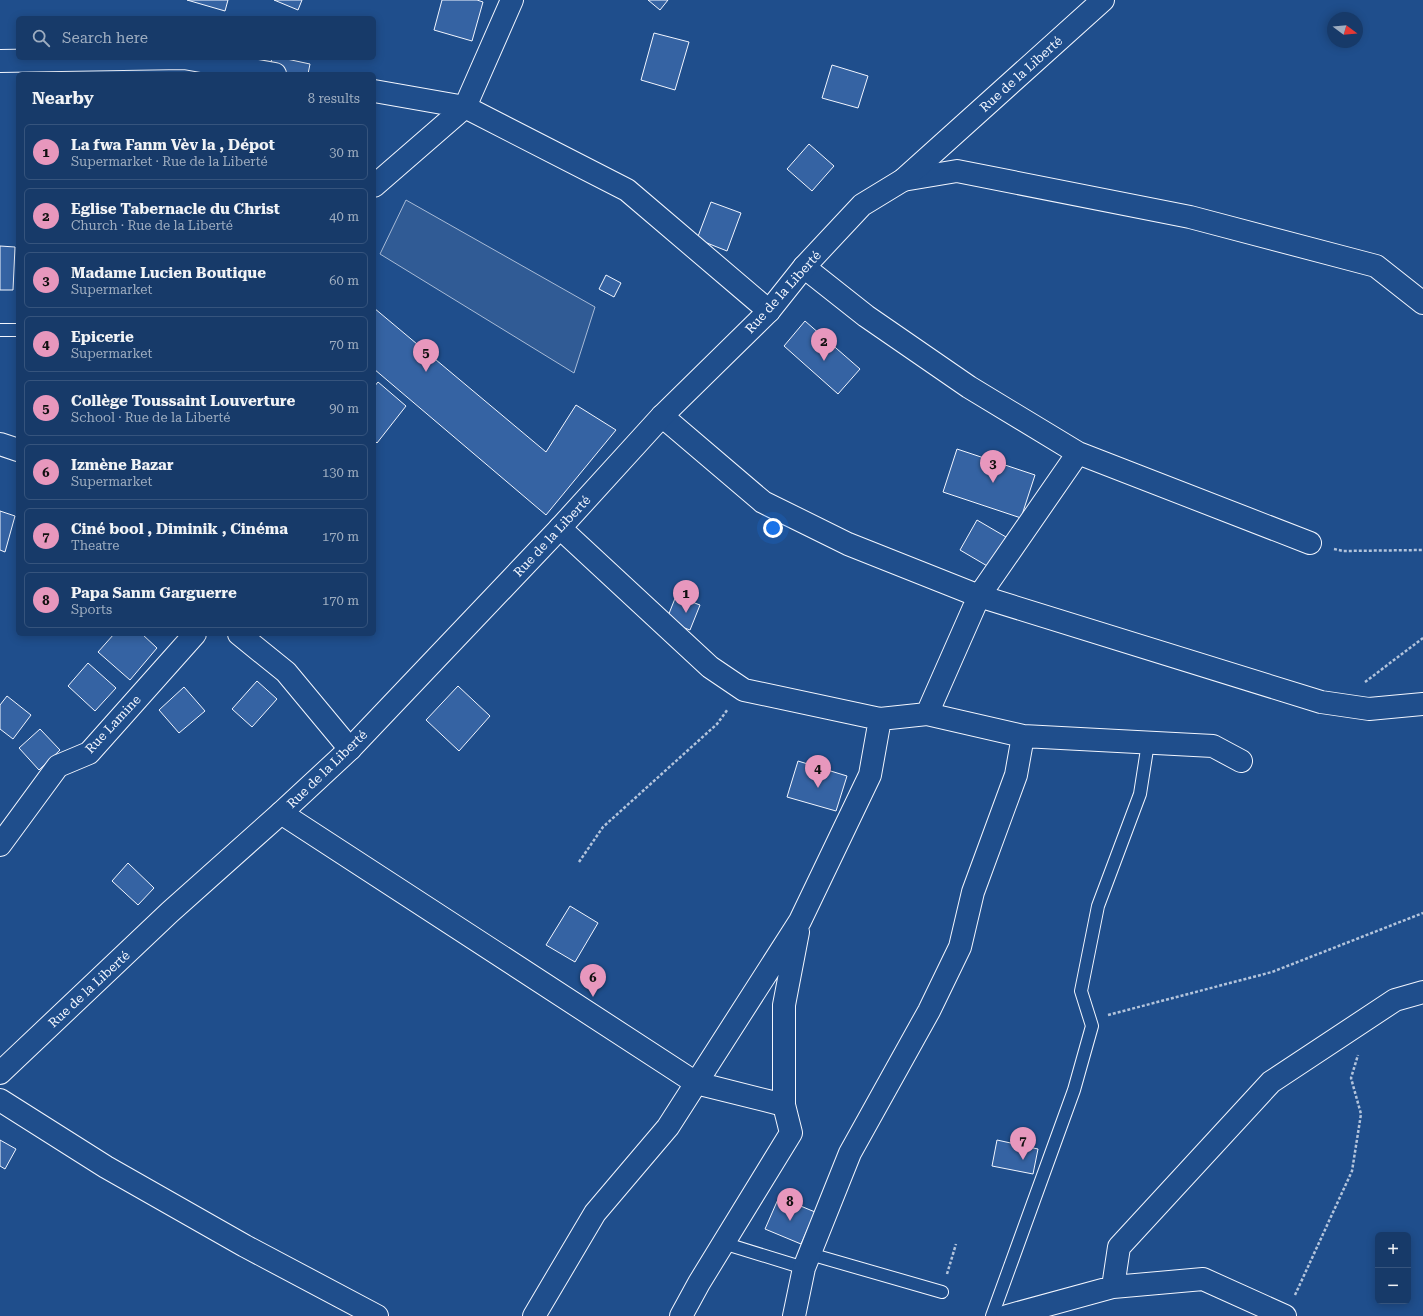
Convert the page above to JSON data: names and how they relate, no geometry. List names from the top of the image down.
{
  "streets": {
    "street": ["Rue de la Liberté", "Rue Lamine"]
  },
  "north": "right",
  "page": {
    "search": "Search here",
    "heading": ["Nearby", "8 results"],
    "list": [
      {
        "mark": "1",
        "name": "La fwa Fanm Vèv la , Dépot",
        "note": "Supermarket · Rue de la Liberté",
        "value": "30 m"
      },
      {
        "mark": "2",
        "name": "Eglise Tabernacle du Christ",
        "note": "Church · Rue de la Liberté",
        "value": "40 m"
      },
      {
        "mark": "3",
        "name": "Madame Lucien Boutique",
        "note": "Supermarket",
        "value": "60 m"
      },
      {
        "mark": "4",
        "name": "Epicerie",
        "note": "Supermarket",
        "value": "70 m"
      },
      {
        "mark": "5",
        "name": "Collège Toussaint Louverture",
        "note": "School · Rue de la Liberté",
        "value": "90 m"
      },
      {
        "mark": "6",
        "name": "Izmène Bazar",
        "note": "Supermarket",
        "value": "130 m"
      },
      {
        "mark": "7",
        "name": "Ciné bool , Diminik , Cinéma",
        "note": "Theatre",
        "value": "170 m"
      },
      {
        "mark": "8",
        "name": "Papa Sanm Garguerre",
        "note": "Sports",
        "value": "170 m"
      }
    ],
    "pins": [
      "2",
      "5",
      "3",
      "1",
      "4",
      "6",
      "7",
      "8"
    ],
    "map_buttons": ["+", "−"]
  }
}
